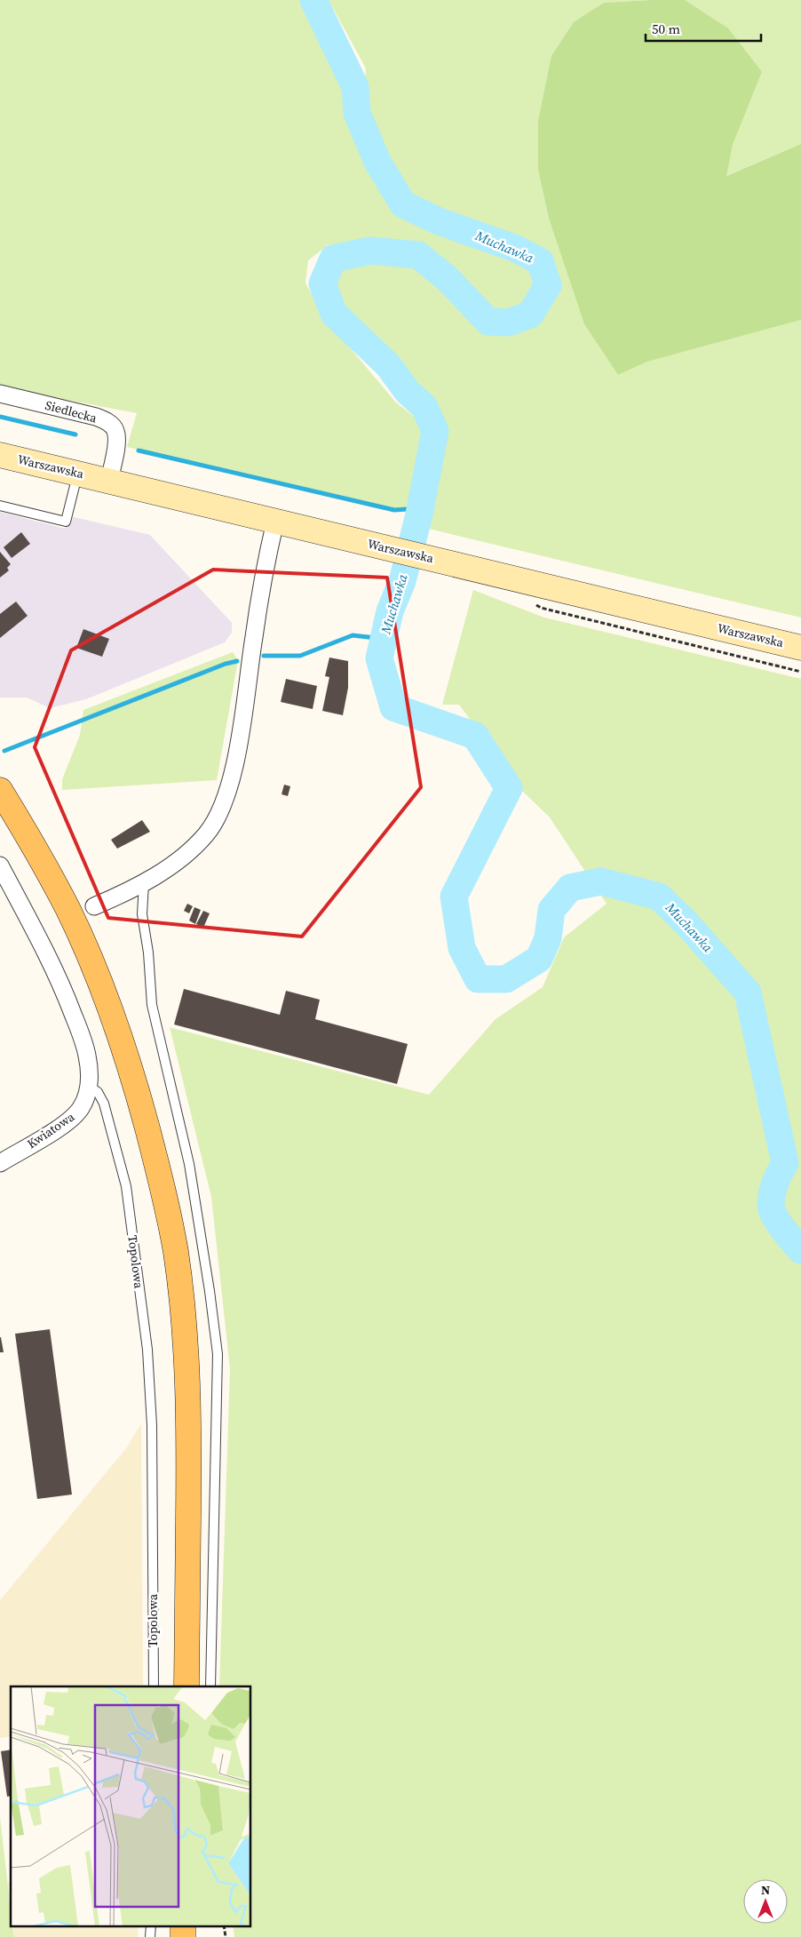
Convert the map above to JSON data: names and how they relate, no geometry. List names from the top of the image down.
{
  "streets": {
    "main road": ["Warszawska"],
    "street": ["Siedlecka", "Kwiatowa"],
    "lane": ["Topolowa"]
  },
  "crossings": [
    ["Siedlecka", "Warszawska"],
    ["Kwiatowa", "Topolowa"]
  ],
  "water": ["Muchawka"],
  "scale_bar": "50 m",
  "north": "top"
}
